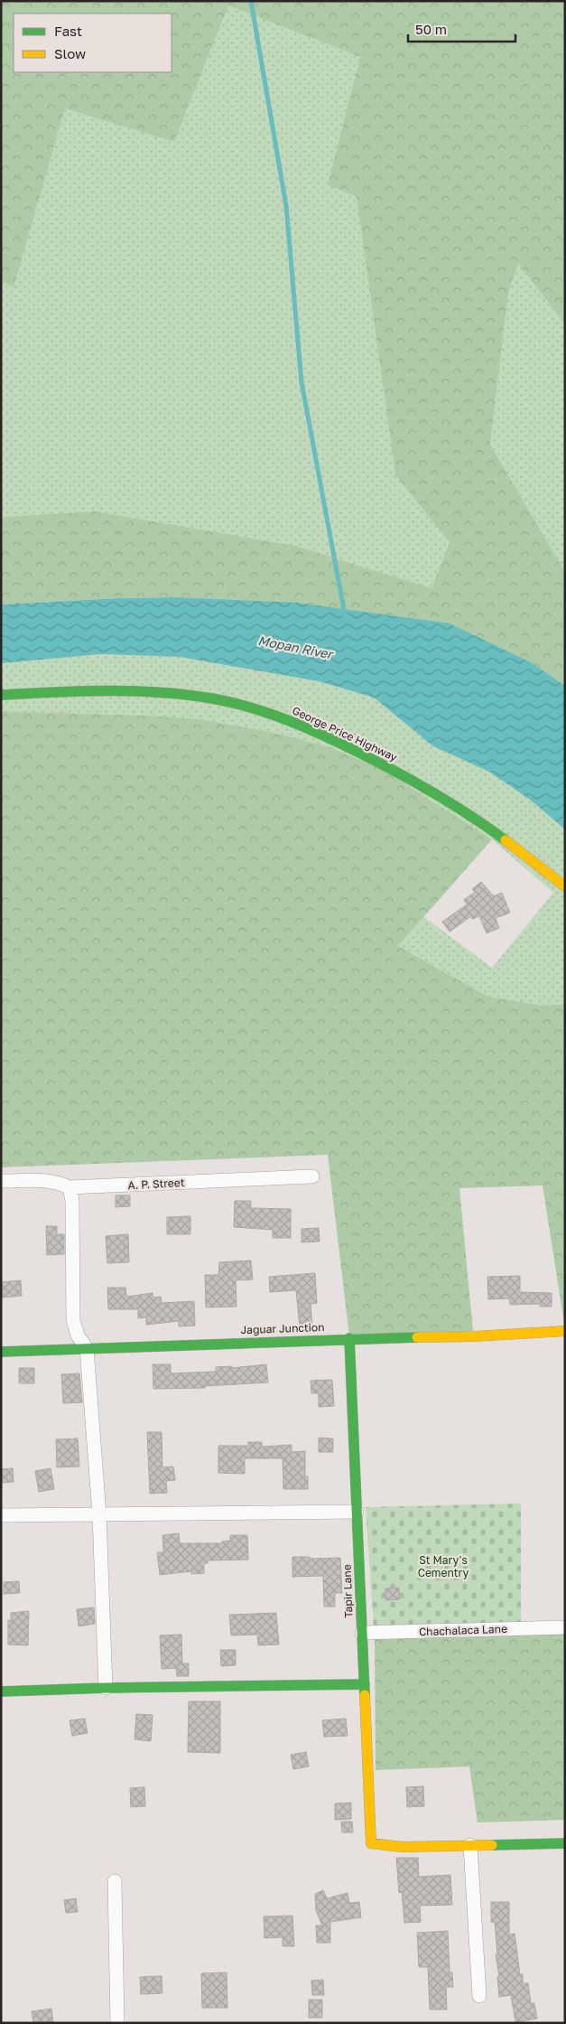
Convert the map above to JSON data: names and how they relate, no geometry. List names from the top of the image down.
{
  "streets": {
    "main road": ["George Price Highway", "Jaguar Junction", "Tapir Lane"],
    "street": ["A. P. Street", "Chachalaca Lane"]
  },
  "crossings": [
    ["Jaguar Junction", "Tapir Lane"],
    ["Tapir Lane", "Chachalaca Lane"]
  ],
  "water": ["Mopan River"],
  "parks": ["St Mary's Cementry"],
  "legend": ["Fast", "Slow"],
  "scale_bar": "50 m"
}
